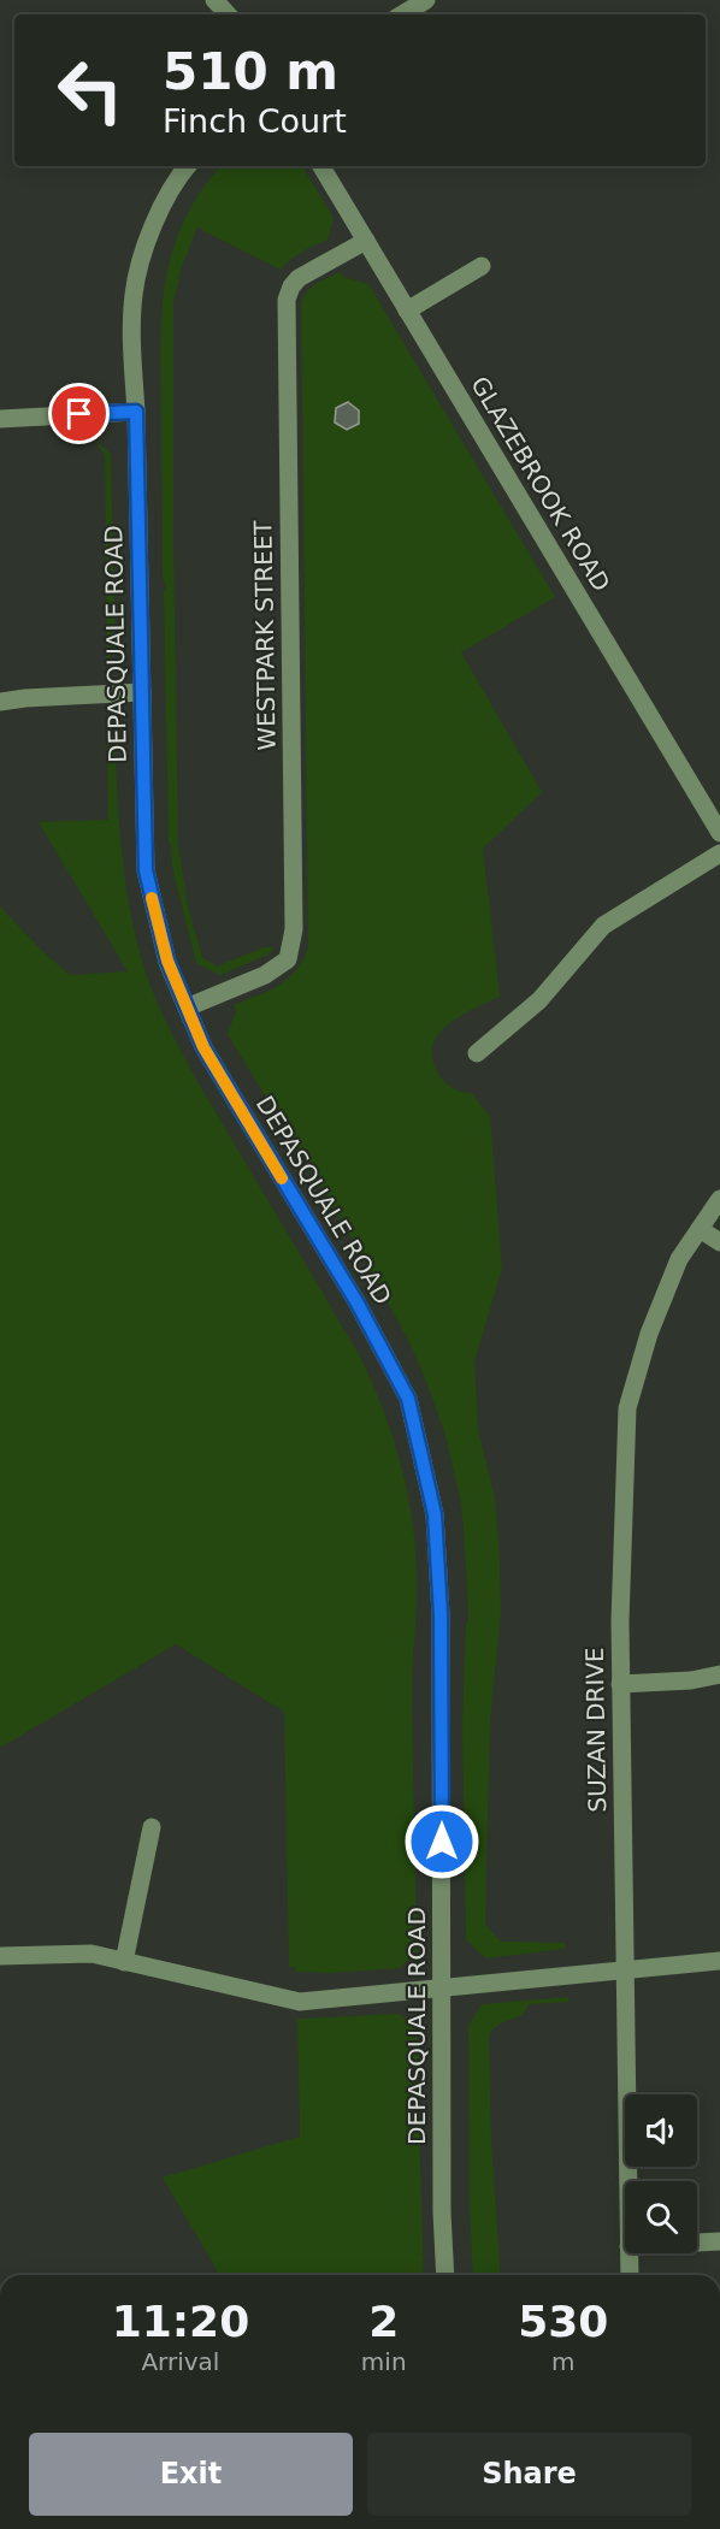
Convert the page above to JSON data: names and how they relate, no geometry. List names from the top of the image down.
{
  "streets": {
    "street": [
      "GLAZEBROOK ROAD",
      "WESTPARK STREET",
      "DEPASQUALE ROAD",
      "SUZAN DRIVE"
    ]
  },
  "crossings": [
    ["GLAZEBROOK ROAD", "WESTPARK STREET"],
    ["WESTPARK STREET", "DEPASQUALE ROAD"]
  ],
  "page": {
    "turn": ["510 m", "Finch Court"],
    "eta": [
      "11:20",
      "Arrival",
      "2",
      "min",
      "530",
      "m"
    ],
    "buttons": ["Exit", "Share"]
  }
}
